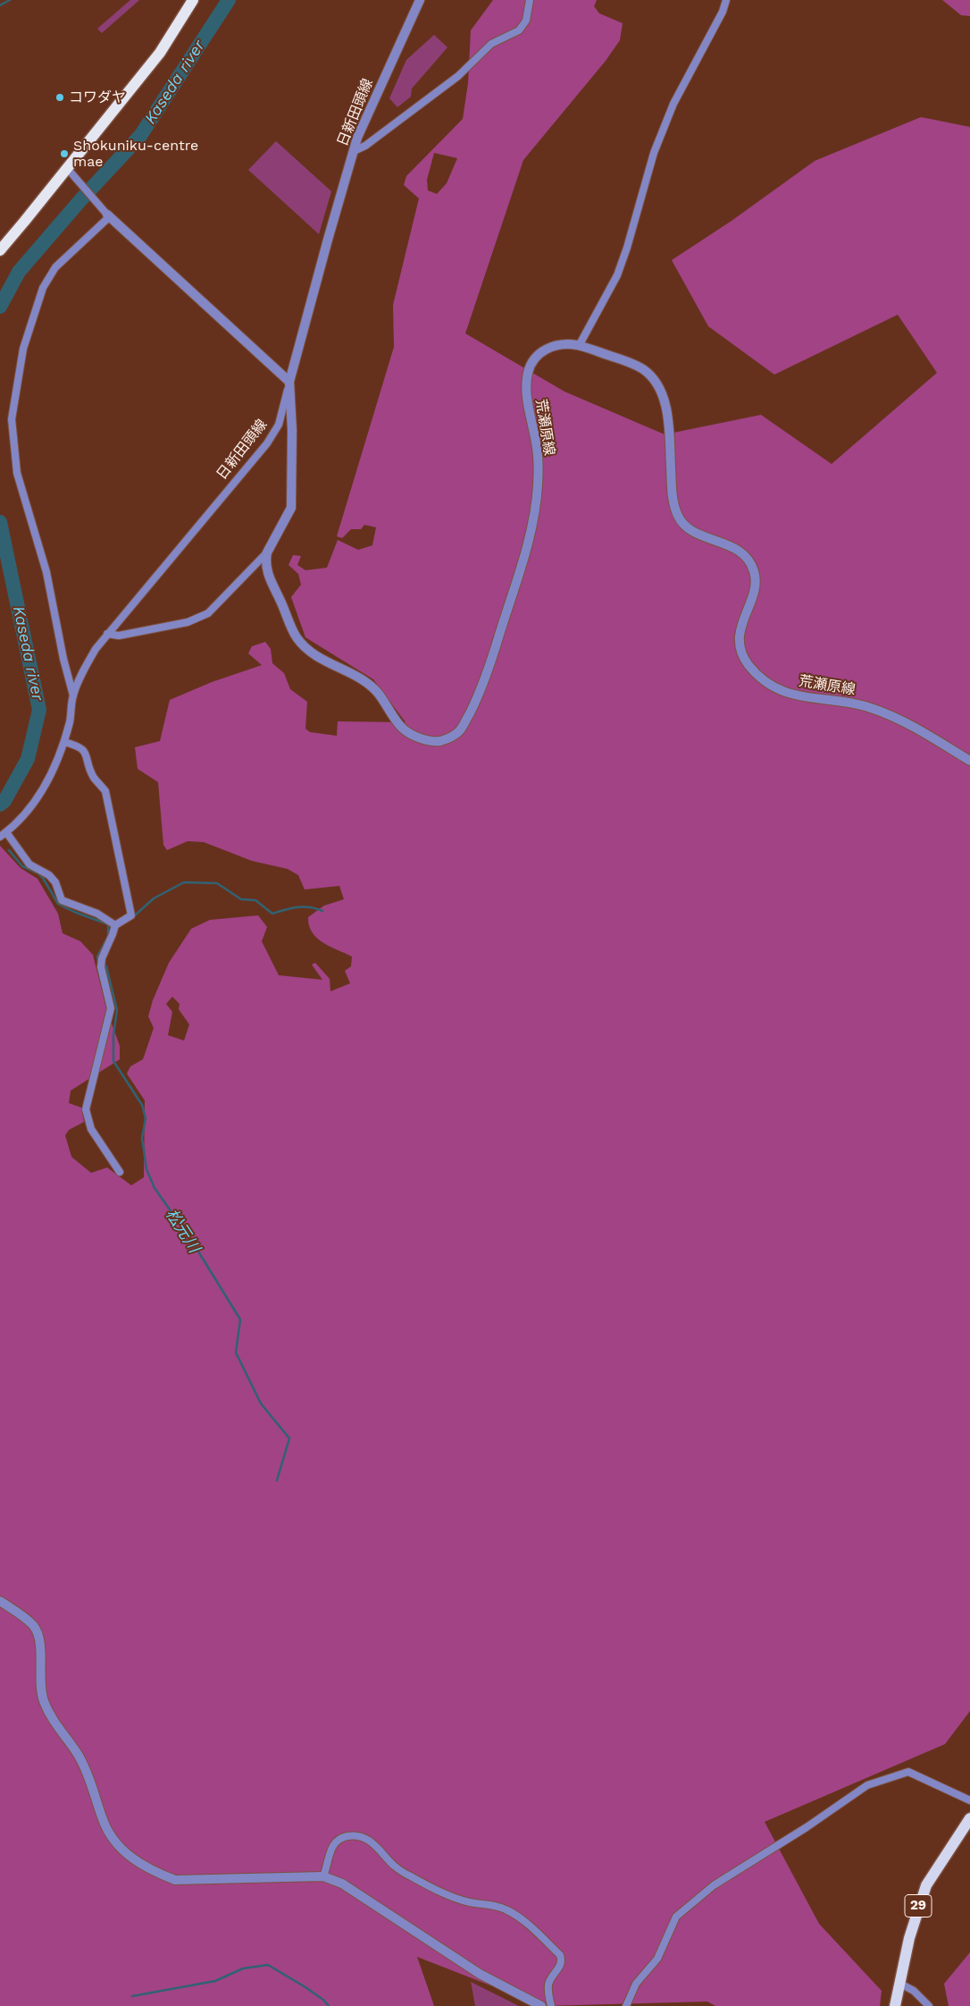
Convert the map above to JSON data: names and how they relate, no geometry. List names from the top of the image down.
{
  "streets": {
    "main road": ["29"],
    "street": ["日新田頭線", "荒瀬原線"]
  },
  "water": ["Kaseda river", "松元川"],
  "places": ["コワダヤ", "Shokuniku-centre mae"]
}
